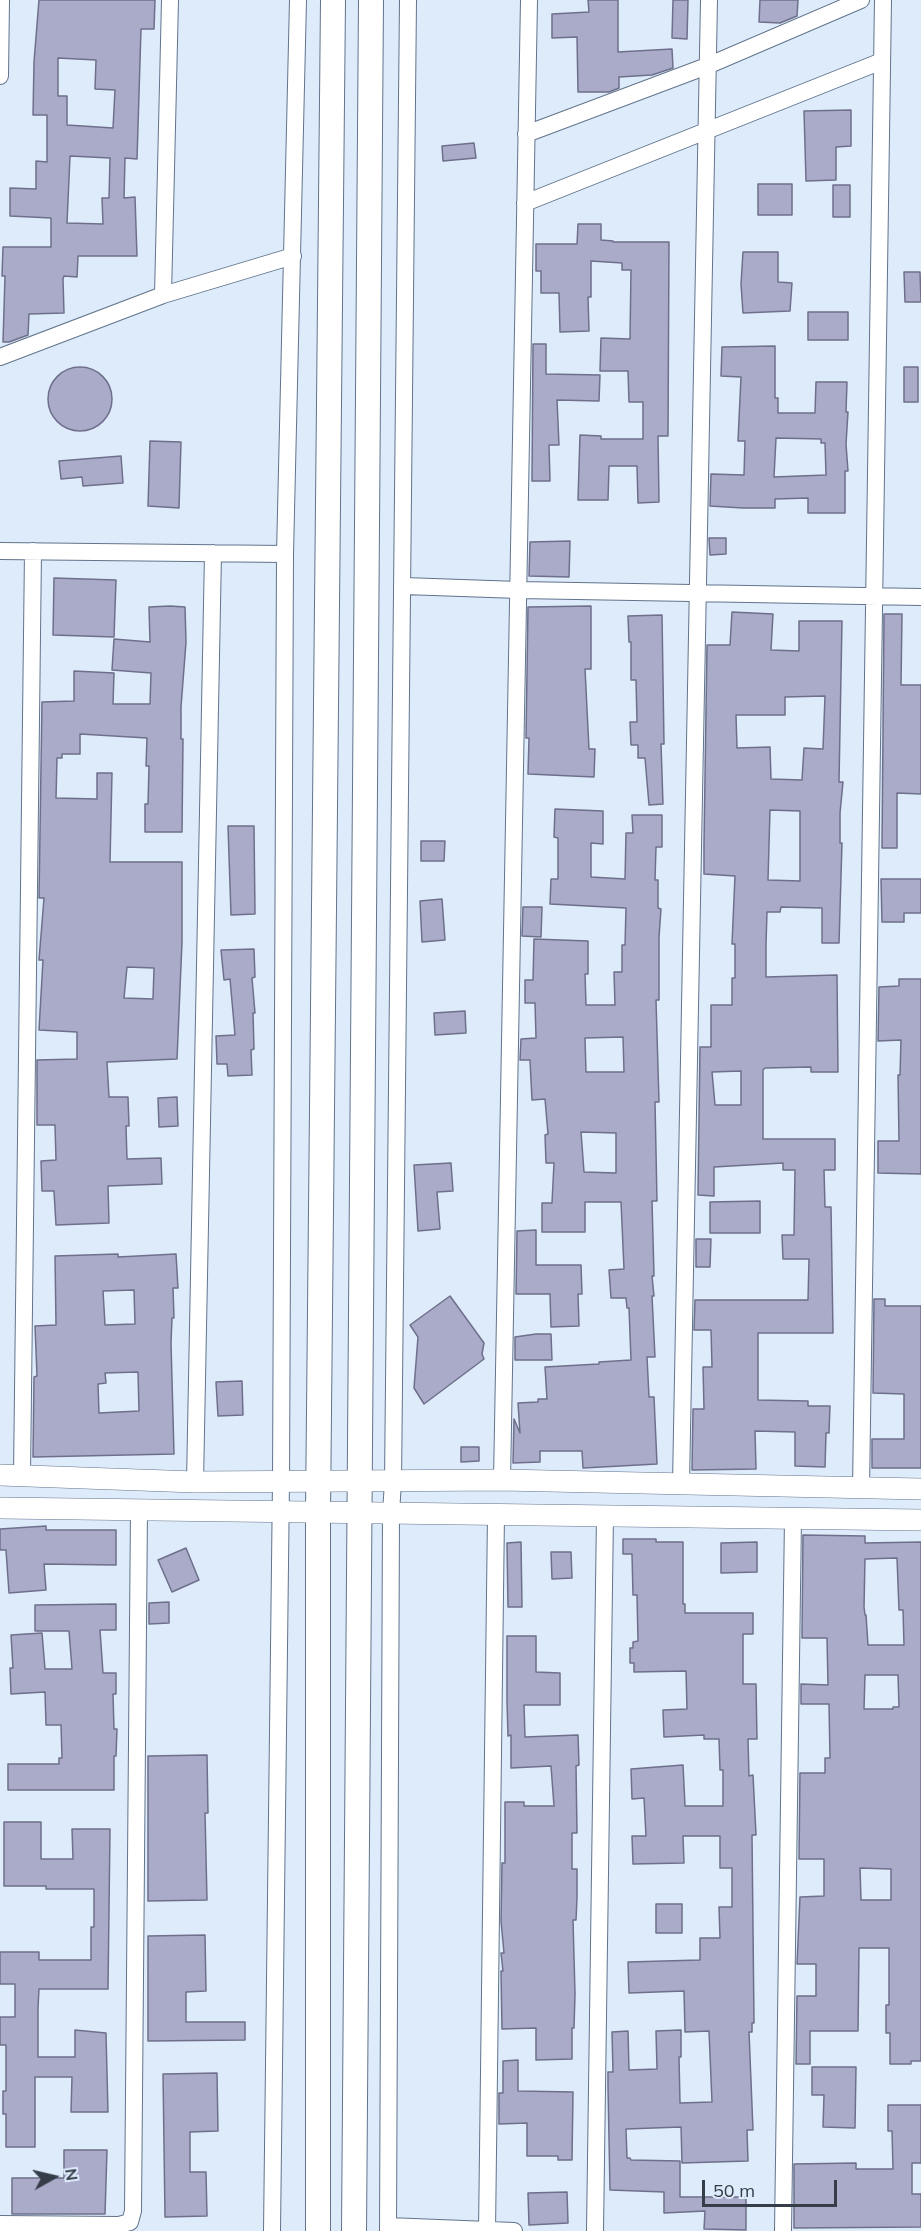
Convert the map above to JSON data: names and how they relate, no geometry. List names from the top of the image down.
{
  "scale_bar": "50 m",
  "north": "right"
}
